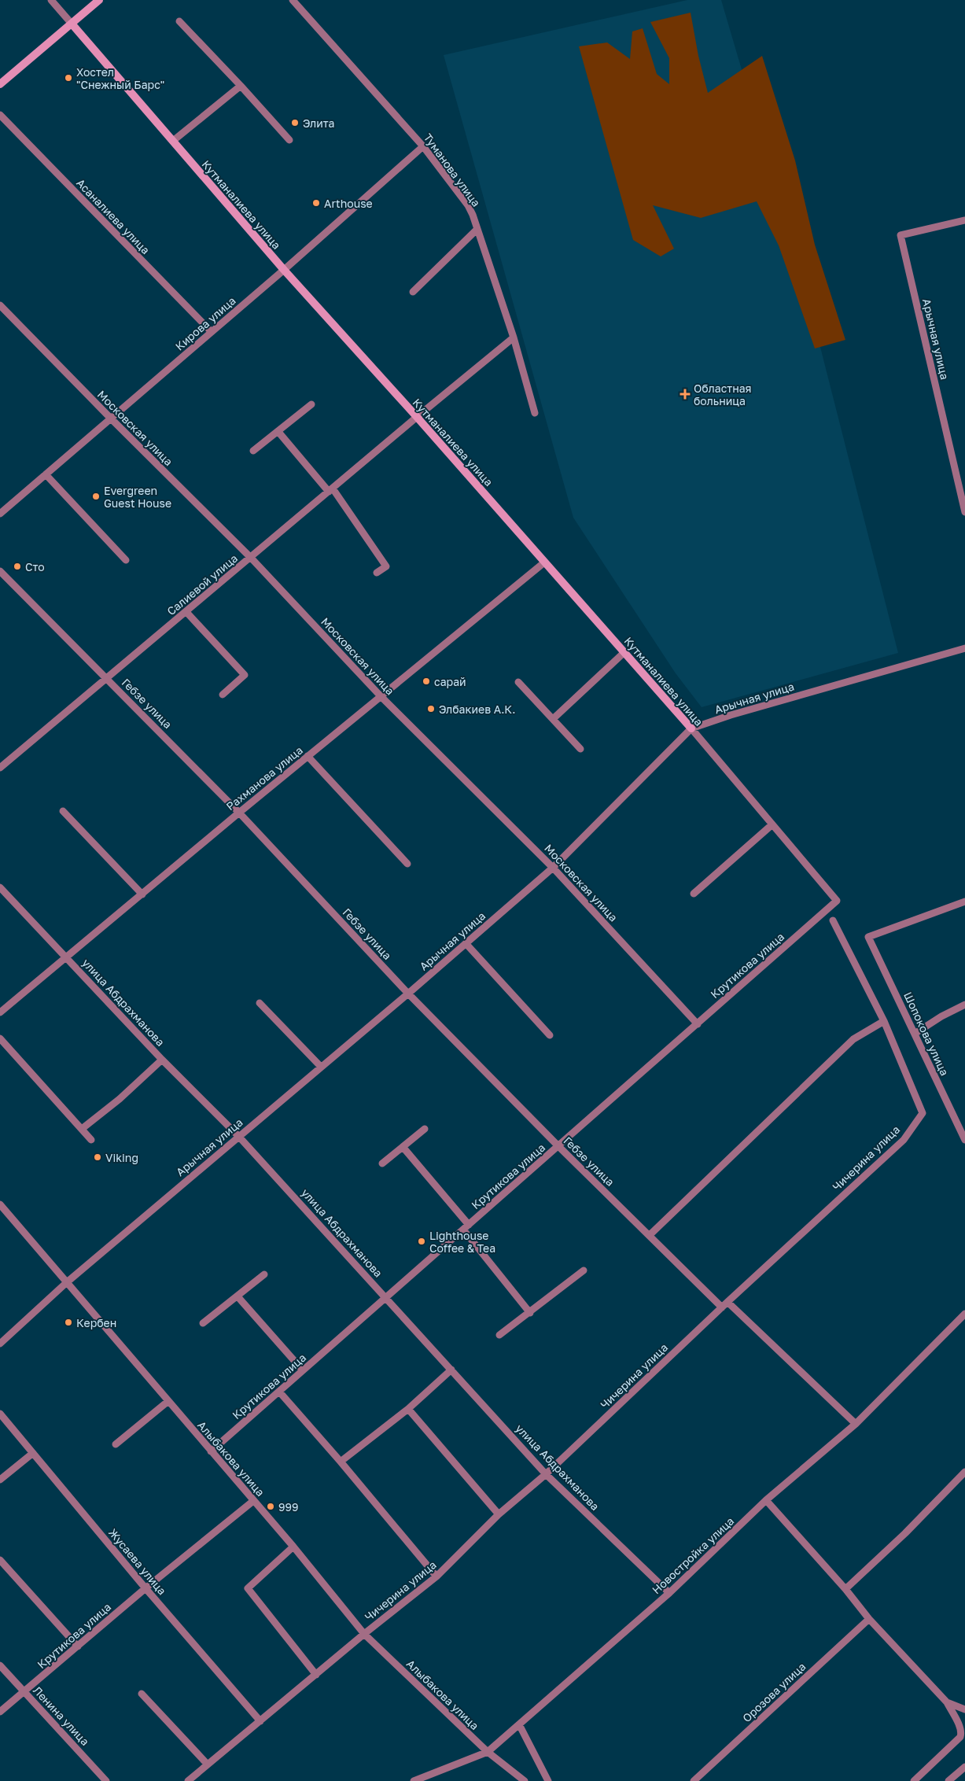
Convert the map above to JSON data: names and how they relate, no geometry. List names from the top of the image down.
{
  "streets": {
    "street": [
      "Туманова улица",
      "Кутманалиева улица",
      "Асаналиева улица",
      "Кирова улица",
      "Арычная улица",
      "Московская улица",
      "Салиевой улица",
      "Гебзе улица",
      "Рахманова улица",
      "Крутикова улица",
      "улица Абдрахманова",
      "Шопокова улица",
      "Чичерина улица",
      "Алыбакова улица",
      "Новостройка улица",
      "Жусаева улица",
      "Орозова улица",
      "Ленина улица"
    ]
  },
  "crossings": [
    ["Туманова улица", "Кирова улица"],
    ["Туманова улица", "Салиевой улица"],
    ["Кутманалиева улица", "Кирова улица"],
    ["Кутманалиева улица", "Арычная улица"],
    ["Кутманалиева улица", "Салиевой улица"],
    ["Кутманалиева улица", "Рахманова улица"],
    ["Кутманалиева улица", "Крутикова улица"],
    ["Асаналиева улица", "Кирова улица"],
    ["Кирова улица", "Московская улица"],
    ["Арычная улица", "Московская улица"],
    ["Арычная улица", "Гебзе улица"],
    ["Арычная улица", "улица Абдрахманова"],
    ["Арычная улица", "Алыбакова улица"],
    ["Московская улица", "Салиевой улица"],
    ["Московская улица", "Рахманова улица"],
    ["Московская улица", "Крутикова улица"],
    ["Салиевой улица", "Гебзе улица"],
    ["Гебзе улица", "Рахманова улица"],
    ["Гебзе улица", "Крутикова улица"],
    ["Гебзе улица", "Чичерина улица"],
    ["Рахманова улица", "улица Абдрахманова"],
    ["Крутикова улица", "улица Абдрахманова"],
    ["Крутикова улица", "Алыбакова улица"],
    ["Крутикова улица", "Жусаева улица"],
    ["Крутикова улица", "Ленина улица"],
    ["улица Абдрахманова", "Чичерина улица"],
    ["улица Абдрахманова", "Новостройка улица"],
    ["Чичерина улица", "Алыбакова улица"],
    ["Чичерина улица", "Жусаева улица"],
    ["Алыбакова улица", "Новостройка улица"]
  ],
  "places": {
    "other": [
      "Хостел \"Снежный Барс\"",
      "Элита",
      "Arthouse",
      "Evergreen Guest House",
      "Сто",
      "сарай",
      "Элбакиев А.К.",
      "Viking",
      "Lighthouse Coffee & Tea",
      "Кербен",
      "999"
    ],
    "health": ["Областная больница"]
  }
}
